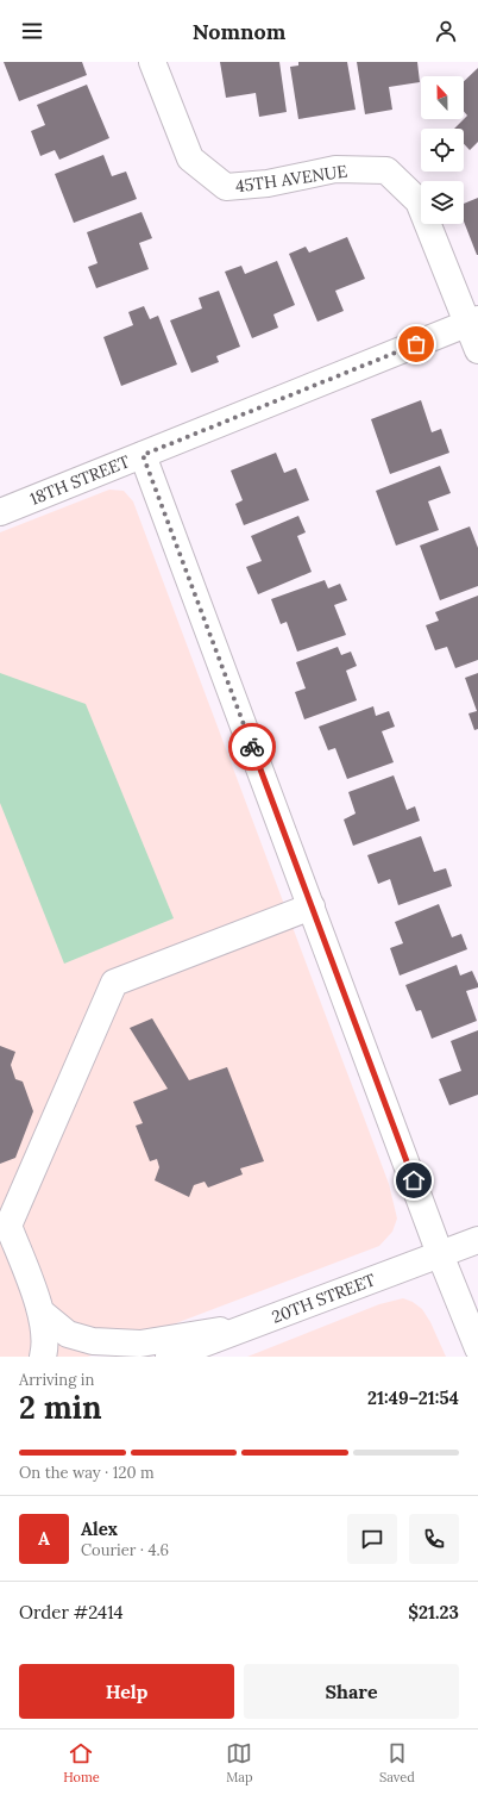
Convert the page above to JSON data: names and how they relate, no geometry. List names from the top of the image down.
{
  "streets": {
    "street": ["45TH AVENUE", "18TH STREET", "20TH STREET"]
  },
  "crossings": [
    ["45TH AVENUE", "18TH STREET"]
  ],
  "north": "top",
  "page": {
    "header": "Nomnom",
    "heading": ["2 min", "Arriving in", "21:49–21:54"],
    "panel": [
      "Alex",
      "Courier · 4.6",
      "Order #2414",
      "$21.23"
    ],
    "bar": "On the way · 120 m",
    "round": "A",
    "buttons": ["Help", "Share"],
    "tabs": ["Home", "Map", "Saved"]
  }
}
